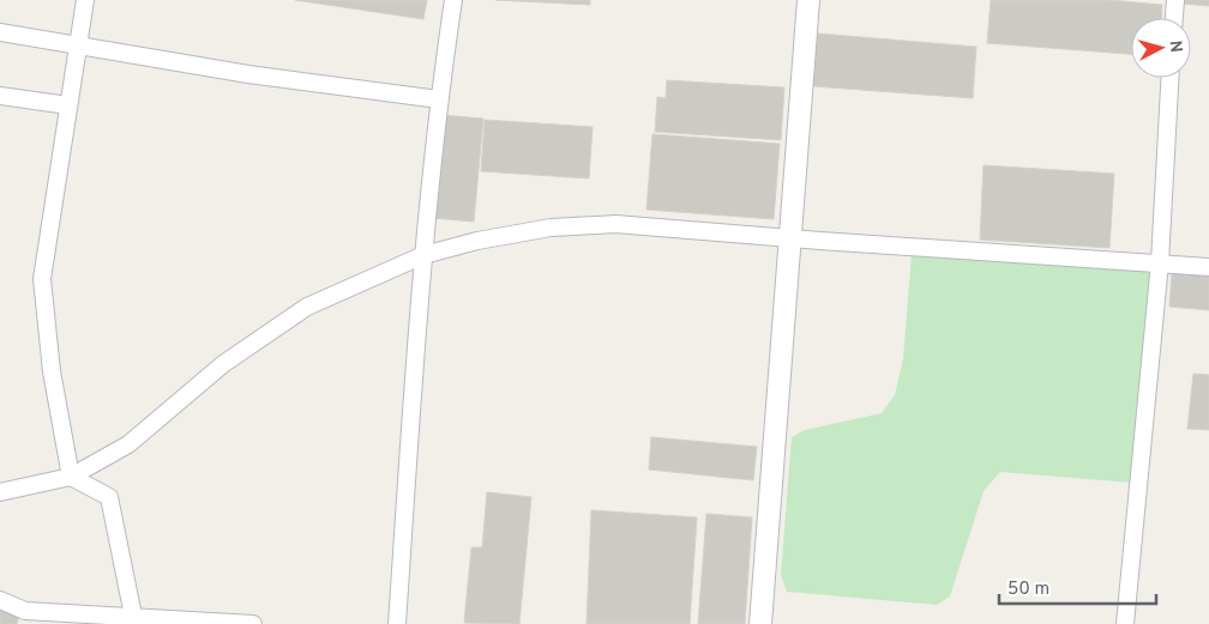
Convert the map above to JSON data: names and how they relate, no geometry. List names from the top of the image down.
{
  "scale_bar": "50 m",
  "north": "right"
}
